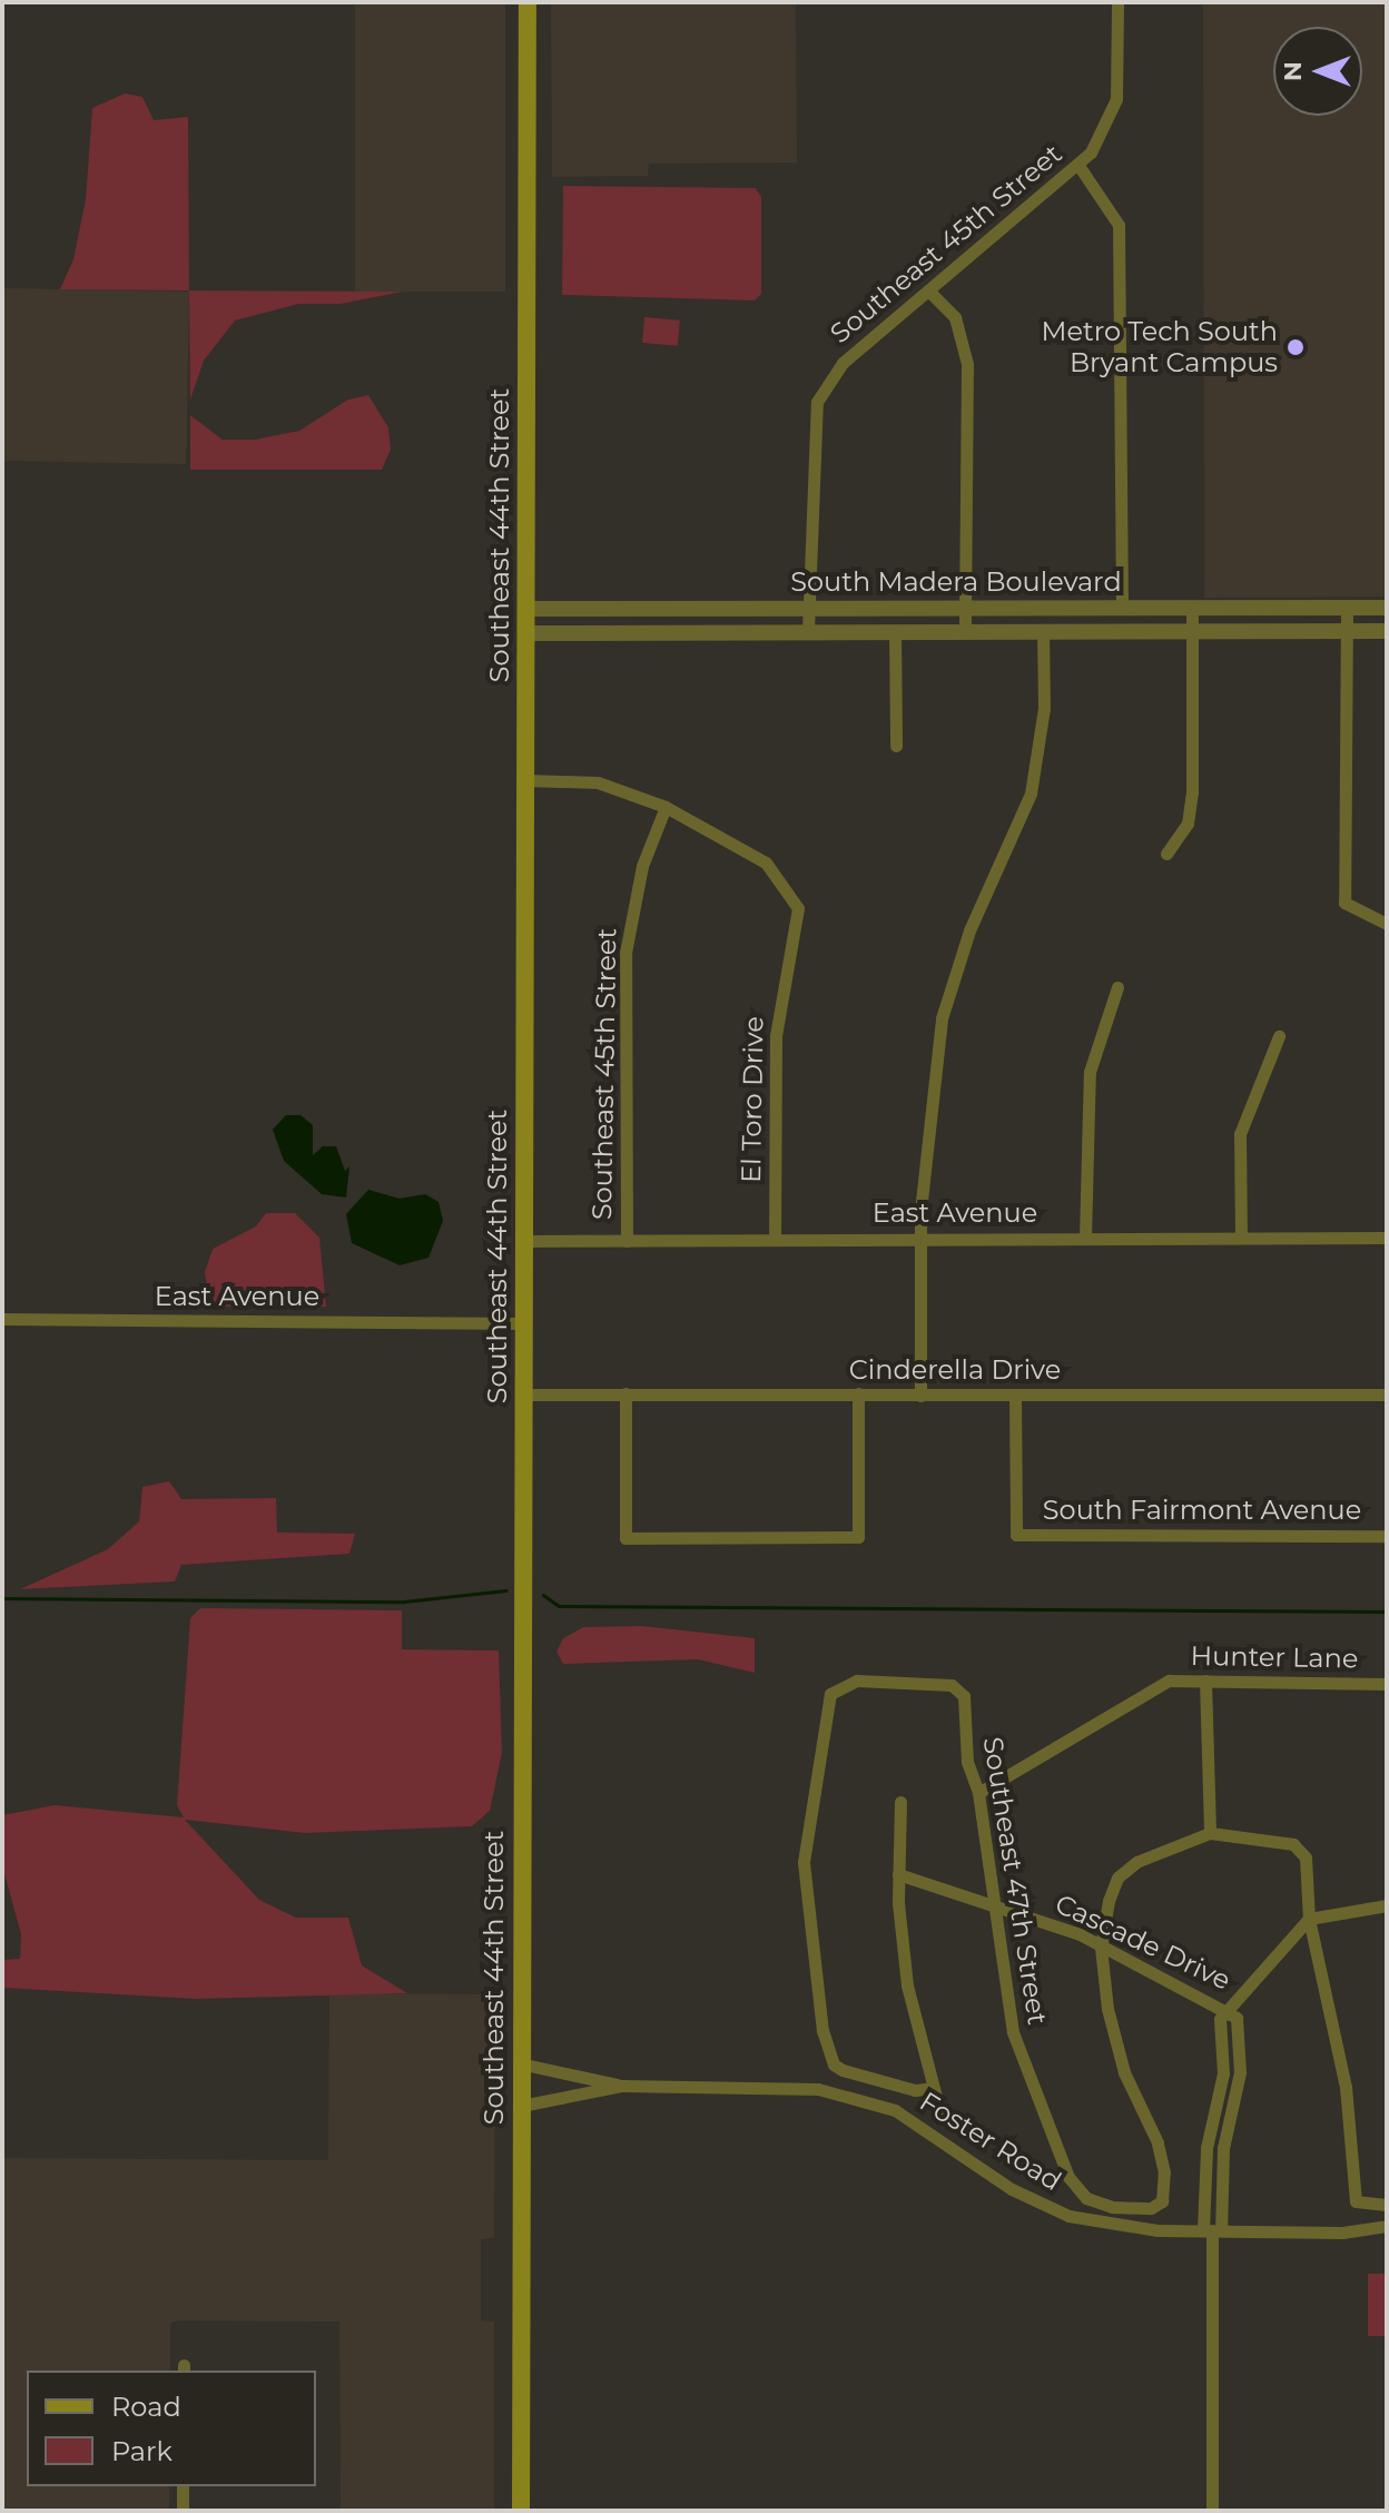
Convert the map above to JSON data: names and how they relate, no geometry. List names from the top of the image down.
{
  "streets": {
    "main road": ["Southeast 44th Street"],
    "street": [
      "Southeast 45th Street",
      "South Madera Boulevard",
      "El Toro Drive",
      "East Avenue",
      "Cinderella Drive",
      "South Fairmont Avenue",
      "Hunter Lane",
      "Southeast 47th Street",
      "Cascade Drive",
      "Foster Road"
    ]
  },
  "crossings": [
    ["Southeast 45th Street", "South Madera Boulevard"],
    ["Southeast 45th Street", "El Toro Drive"],
    ["Southeast 45th Street", "East Avenue"],
    ["Southeast 44th Street", "South Madera Boulevard"],
    ["Southeast 44th Street", "El Toro Drive"],
    ["Southeast 44th Street", "East Avenue"],
    ["Southeast 44th Street", "Cinderella Drive"],
    ["Southeast 44th Street", "Foster Road"],
    ["El Toro Drive", "East Avenue"],
    ["Cinderella Drive", "South Fairmont Avenue"],
    ["Hunter Lane", "Southeast 47th Street"],
    ["Southeast 47th Street", "Cascade Drive"]
  ],
  "places": ["Metro Tech South Bryant Campus"],
  "legend": ["Road", "Park"],
  "north": "left"
}
